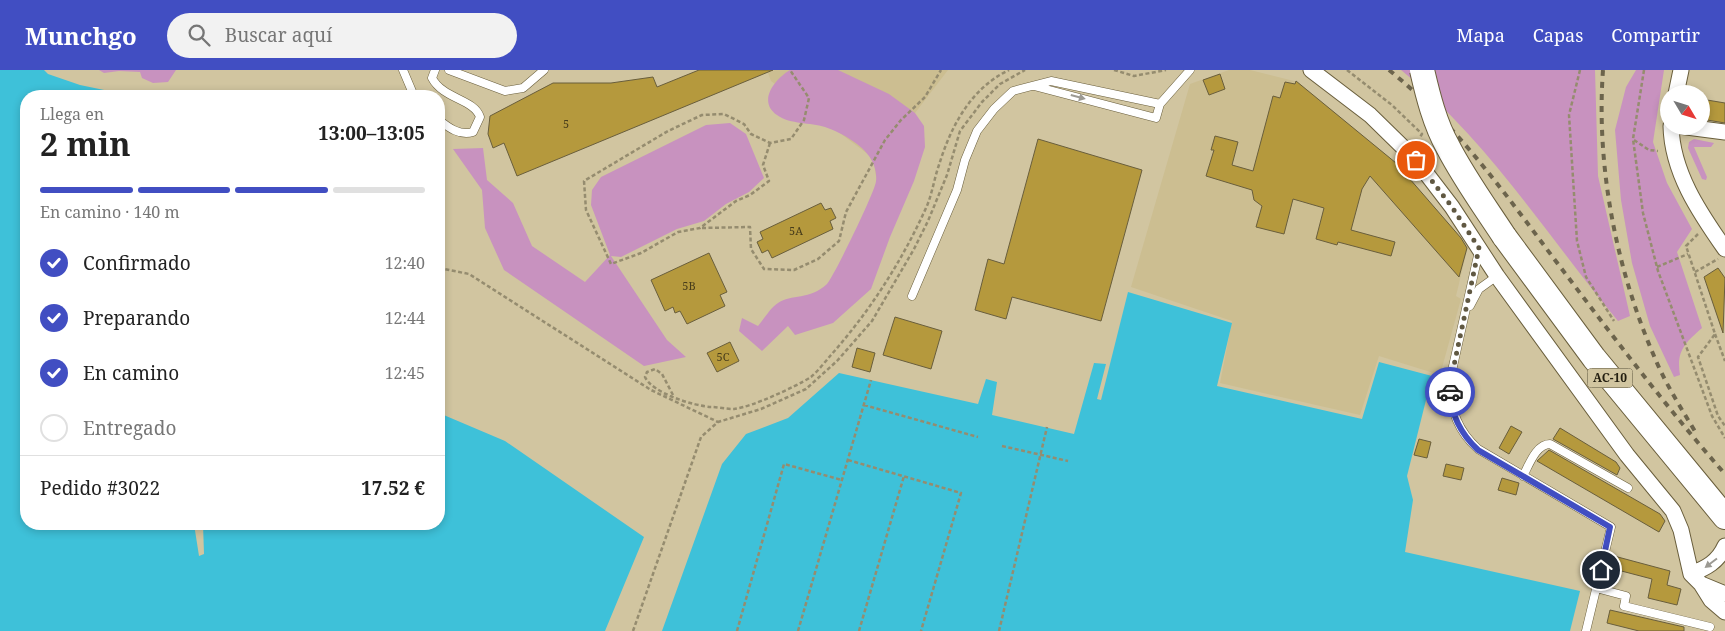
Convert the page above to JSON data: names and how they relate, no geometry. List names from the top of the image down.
{
  "streets": {
    "main road": ["AC-10"]
  },
  "house_numbers": [
    "5",
    "5A",
    "5B",
    "5C"
  ],
  "north": "bottom right",
  "page": {
    "header": "Munchgo",
    "search": "Buscar aquí",
    "nav": ["Mapa", "Capas", "Compartir"],
    "heading": ["2 min", "Llega en", "13:00–13:05"],
    "panel": ["Pedido #3022", "17.52 €"],
    "bar": "En camino · 140 m",
    "list": [
      ["Confirmado", "12:40"],
      ["Preparando", "12:44"],
      ["En camino", "12:45"],
      "Entregado"
    ]
  }
}
